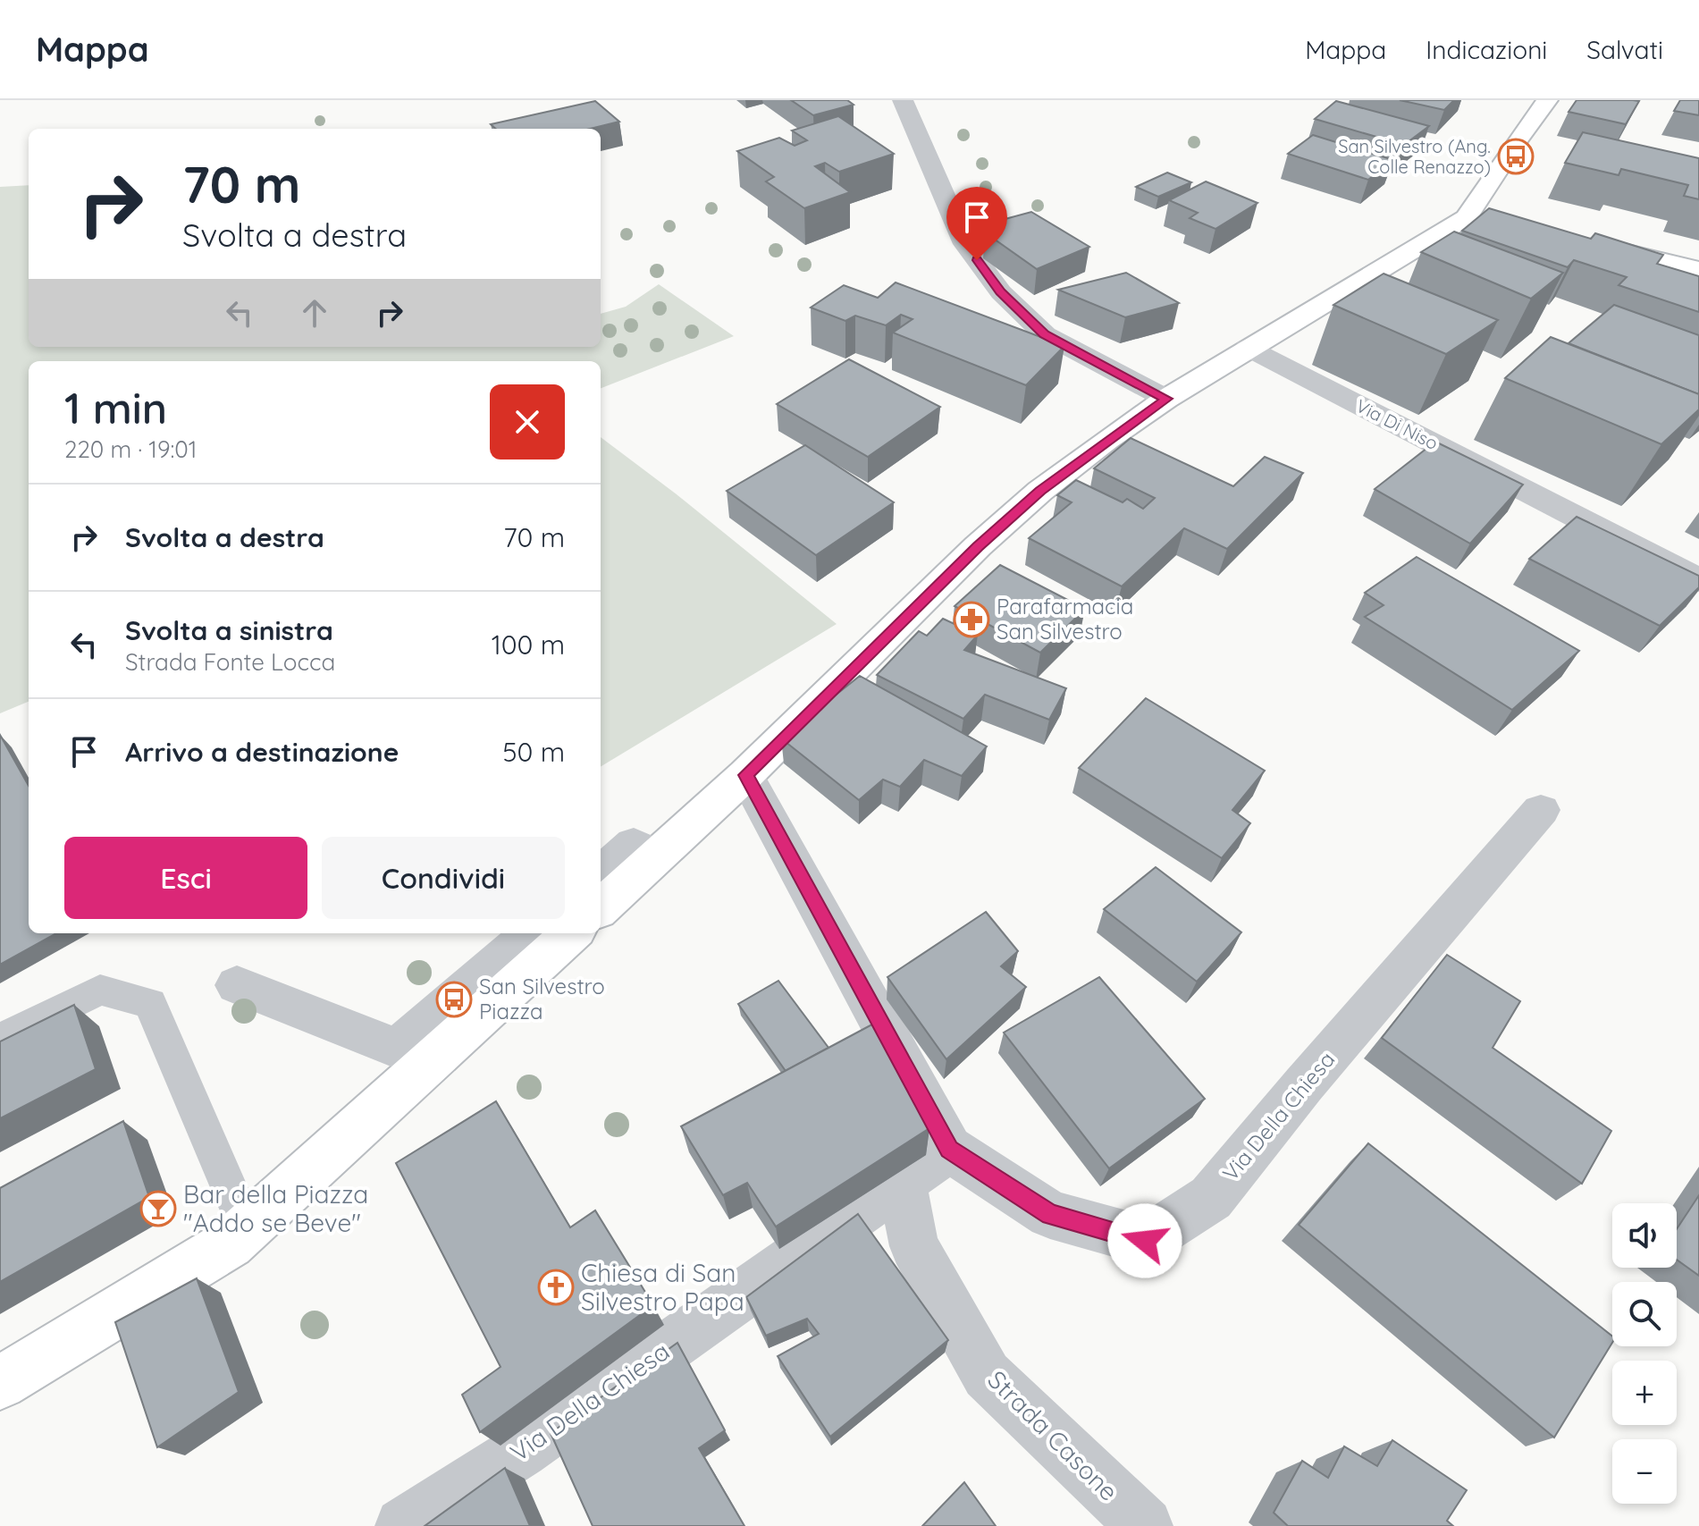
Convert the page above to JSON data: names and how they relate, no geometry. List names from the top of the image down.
{
  "streets": {
    "street": ["Via Di Niso", "Via Della Chiesa", "Strada Casone"]
  },
  "crossings": [
    ["Via Della Chiesa", "Strada Casone"]
  ],
  "places": {
    "bus stop": ["San Silvestro (Ang. Colle Renazzo)", "San Silvestro Piazza"],
    "pharmacy": ["Parafarmacia San Silvestro"],
    "bar": ["Bar della Piazza \"Addo se Beve\""],
    "church": ["Chiesa di San Silvestro Papa"]
  },
  "page": {
    "header": "Mappa",
    "nav": ["Mappa", "Indicazioni", "Salvati"],
    "turn": ["70 m", "Svolta a destra"],
    "heading": ["1 min", "220 m · 19:01"],
    "list": [
      {
        "name": "Svolta a destra",
        "value": "70 m"
      },
      {
        "name": "Svolta a sinistra",
        "note": "Strada Fonte Locca",
        "value": "100 m"
      },
      {
        "name": "Arrivo a destinazione",
        "value": "50 m"
      }
    ],
    "buttons": ["Esci", "Condividi"],
    "map_buttons": ["+", "−"]
  }
}
